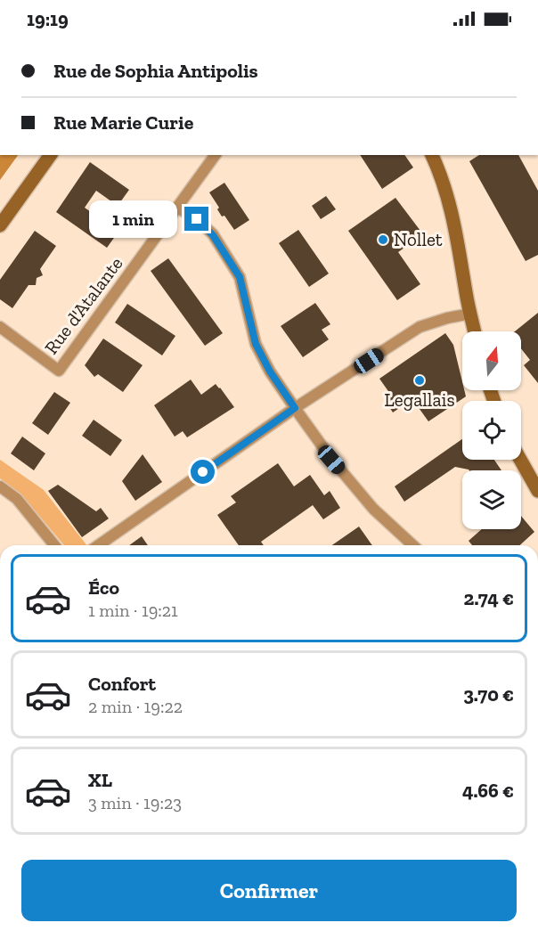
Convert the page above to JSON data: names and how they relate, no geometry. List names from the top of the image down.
{
  "streets": {
    "street": ["Rue d'Atalante"]
  },
  "places": ["Nollet", "Legallais"],
  "north": "top",
  "page": {
    "status": "19:19",
    "banner": ["Rue de Sophia Antipolis", "Rue Marie Curie"],
    "bubble": "1 min",
    "list": [
      {
        "name": "Éco",
        "note": "1 min · 19:21",
        "value": "2.74 €"
      },
      {
        "name": "Confort",
        "note": "2 min · 19:22",
        "value": "3.70 €"
      },
      {
        "name": "XL",
        "note": "3 min · 19:23",
        "value": "4.66 €"
      }
    ],
    "buttons": "Confirmer"
  }
}
